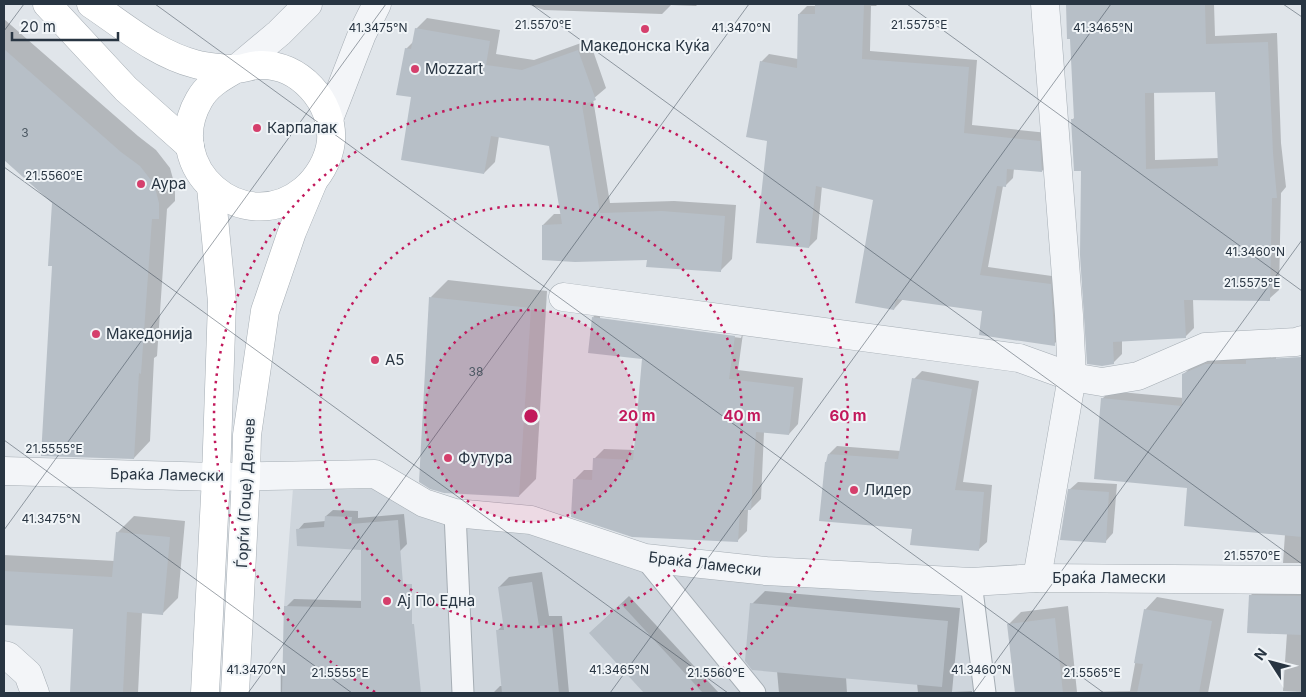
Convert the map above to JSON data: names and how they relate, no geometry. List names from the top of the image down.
{
  "streets": {
    "main road": ["Ѓорѓи (Гоце) Делчев"],
    "street": ["Браќа Ламески"]
  },
  "crossings": [
    ["Браќа Ламески", "Ѓорѓи (Гоце) Делчев"]
  ],
  "places": [
    "Македонска Куќа",
    "Mozzart",
    "Карпалак",
    "Аура",
    "Македонија",
    "А5",
    "Футура",
    "Лидер",
    "Ај По Една"
  ],
  "house_numbers": ["3", "38"],
  "scale_bar": "20 m",
  "north": "top left",
  "coordinates": [
    "21.5570°E",
    "21.5575°E",
    "41.3475°N",
    "41.3470°N",
    "41.3465°N",
    "21.5560°E",
    "41.3460°N",
    "21.5555°E",
    "21.5565°E"
  ],
  "rings": ["20 m", "40 m", "60 m"]
}
